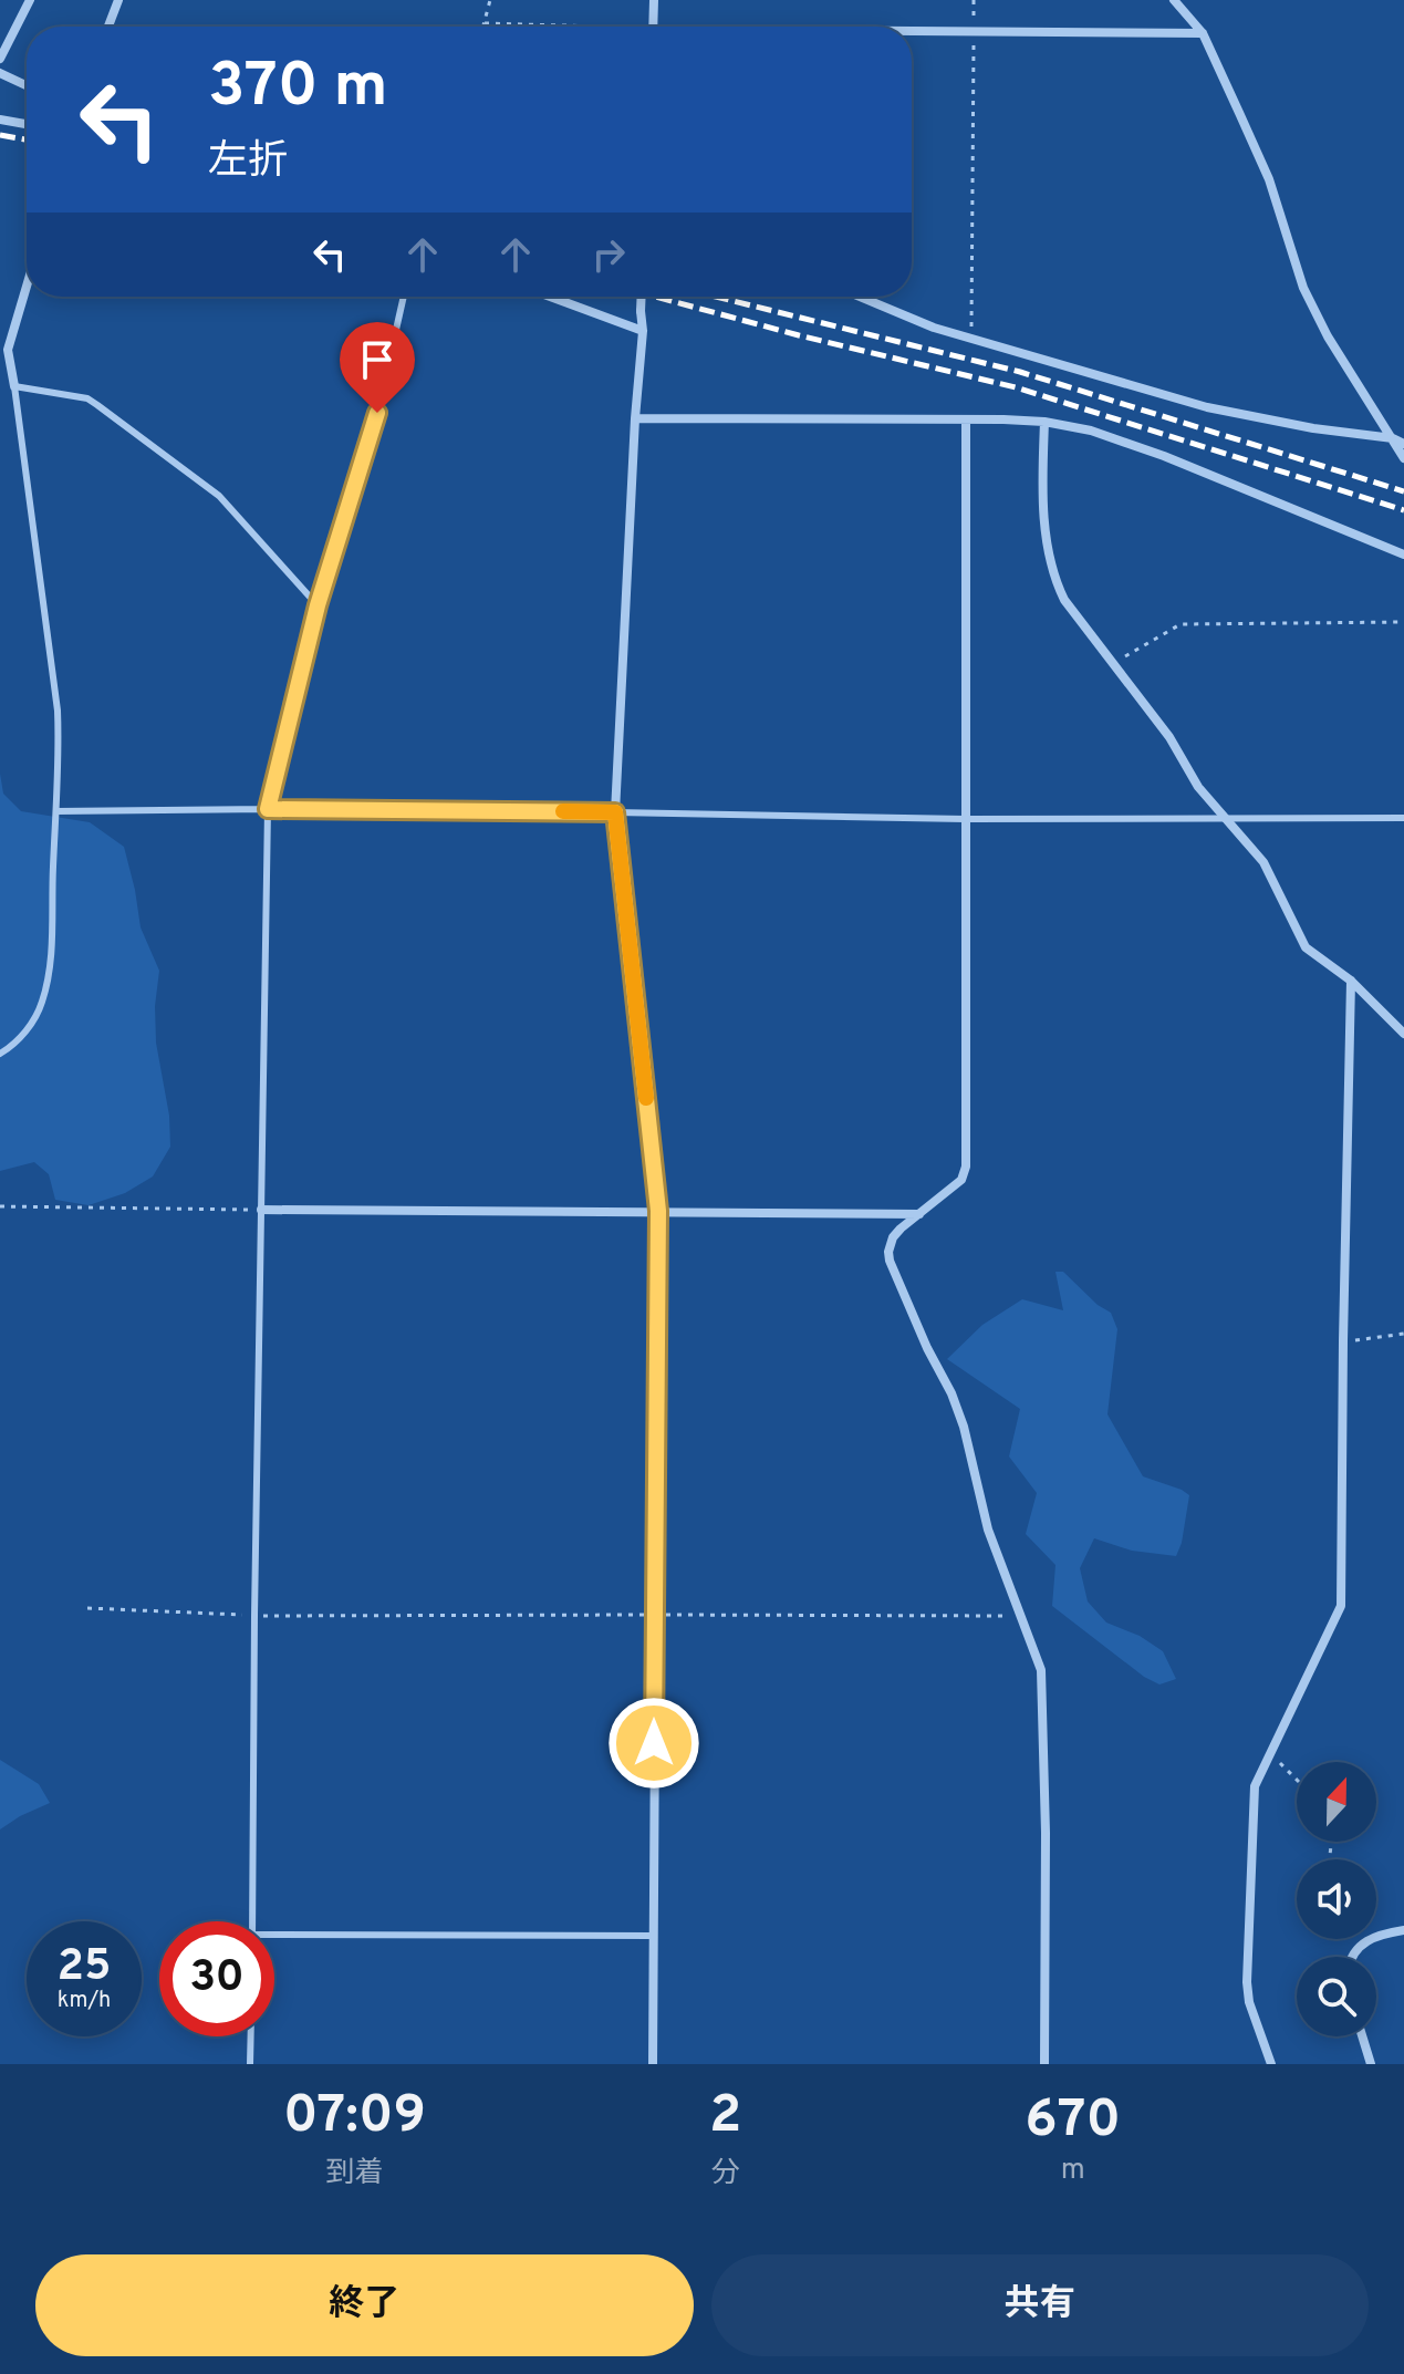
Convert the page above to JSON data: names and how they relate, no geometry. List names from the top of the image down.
{
  "north": "top",
  "page": {
    "turn": ["370 m", "左折"],
    "speed": "25 km/h",
    "limit": "30",
    "eta": [
      "07:09",
      "到着",
      "2",
      "分",
      "670",
      "m"
    ],
    "buttons": ["終了", "共有"]
  }
}
